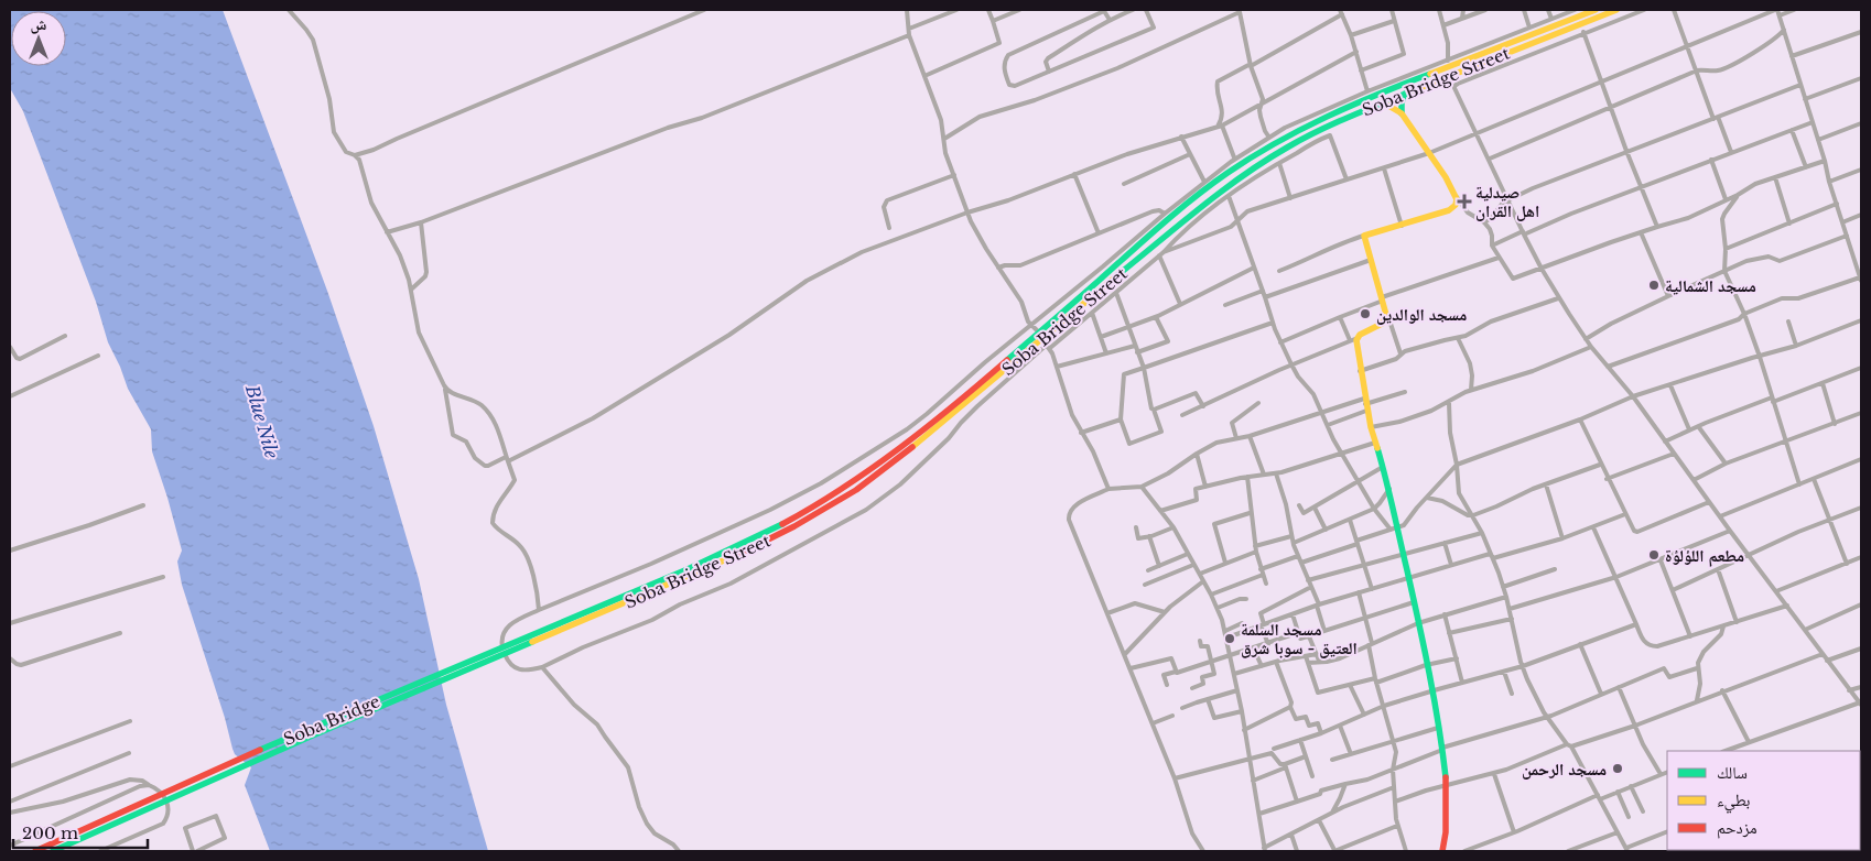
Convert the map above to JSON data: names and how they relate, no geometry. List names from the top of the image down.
{
  "streets": {
    "main road": ["Soba Bridge Street", "Soba Bridge"]
  },
  "crossings": [
    ["Soba Bridge Street", "Soba Bridge"]
  ],
  "water": ["Blue Nile"],
  "places": {
    "health": ["صيدلية اهل القران"],
    "other": [
      "مسجد الشمالية",
      "مسجد الوالدين",
      "مطعم اللؤلؤة",
      "مسجد السلمة العتيق - سوبا شرق",
      "مسجد الرحمن"
    ]
  },
  "legend": ["سالك", "بطيء", "مزدحم"],
  "scale_bar": "200 m",
  "north": "top"
}
